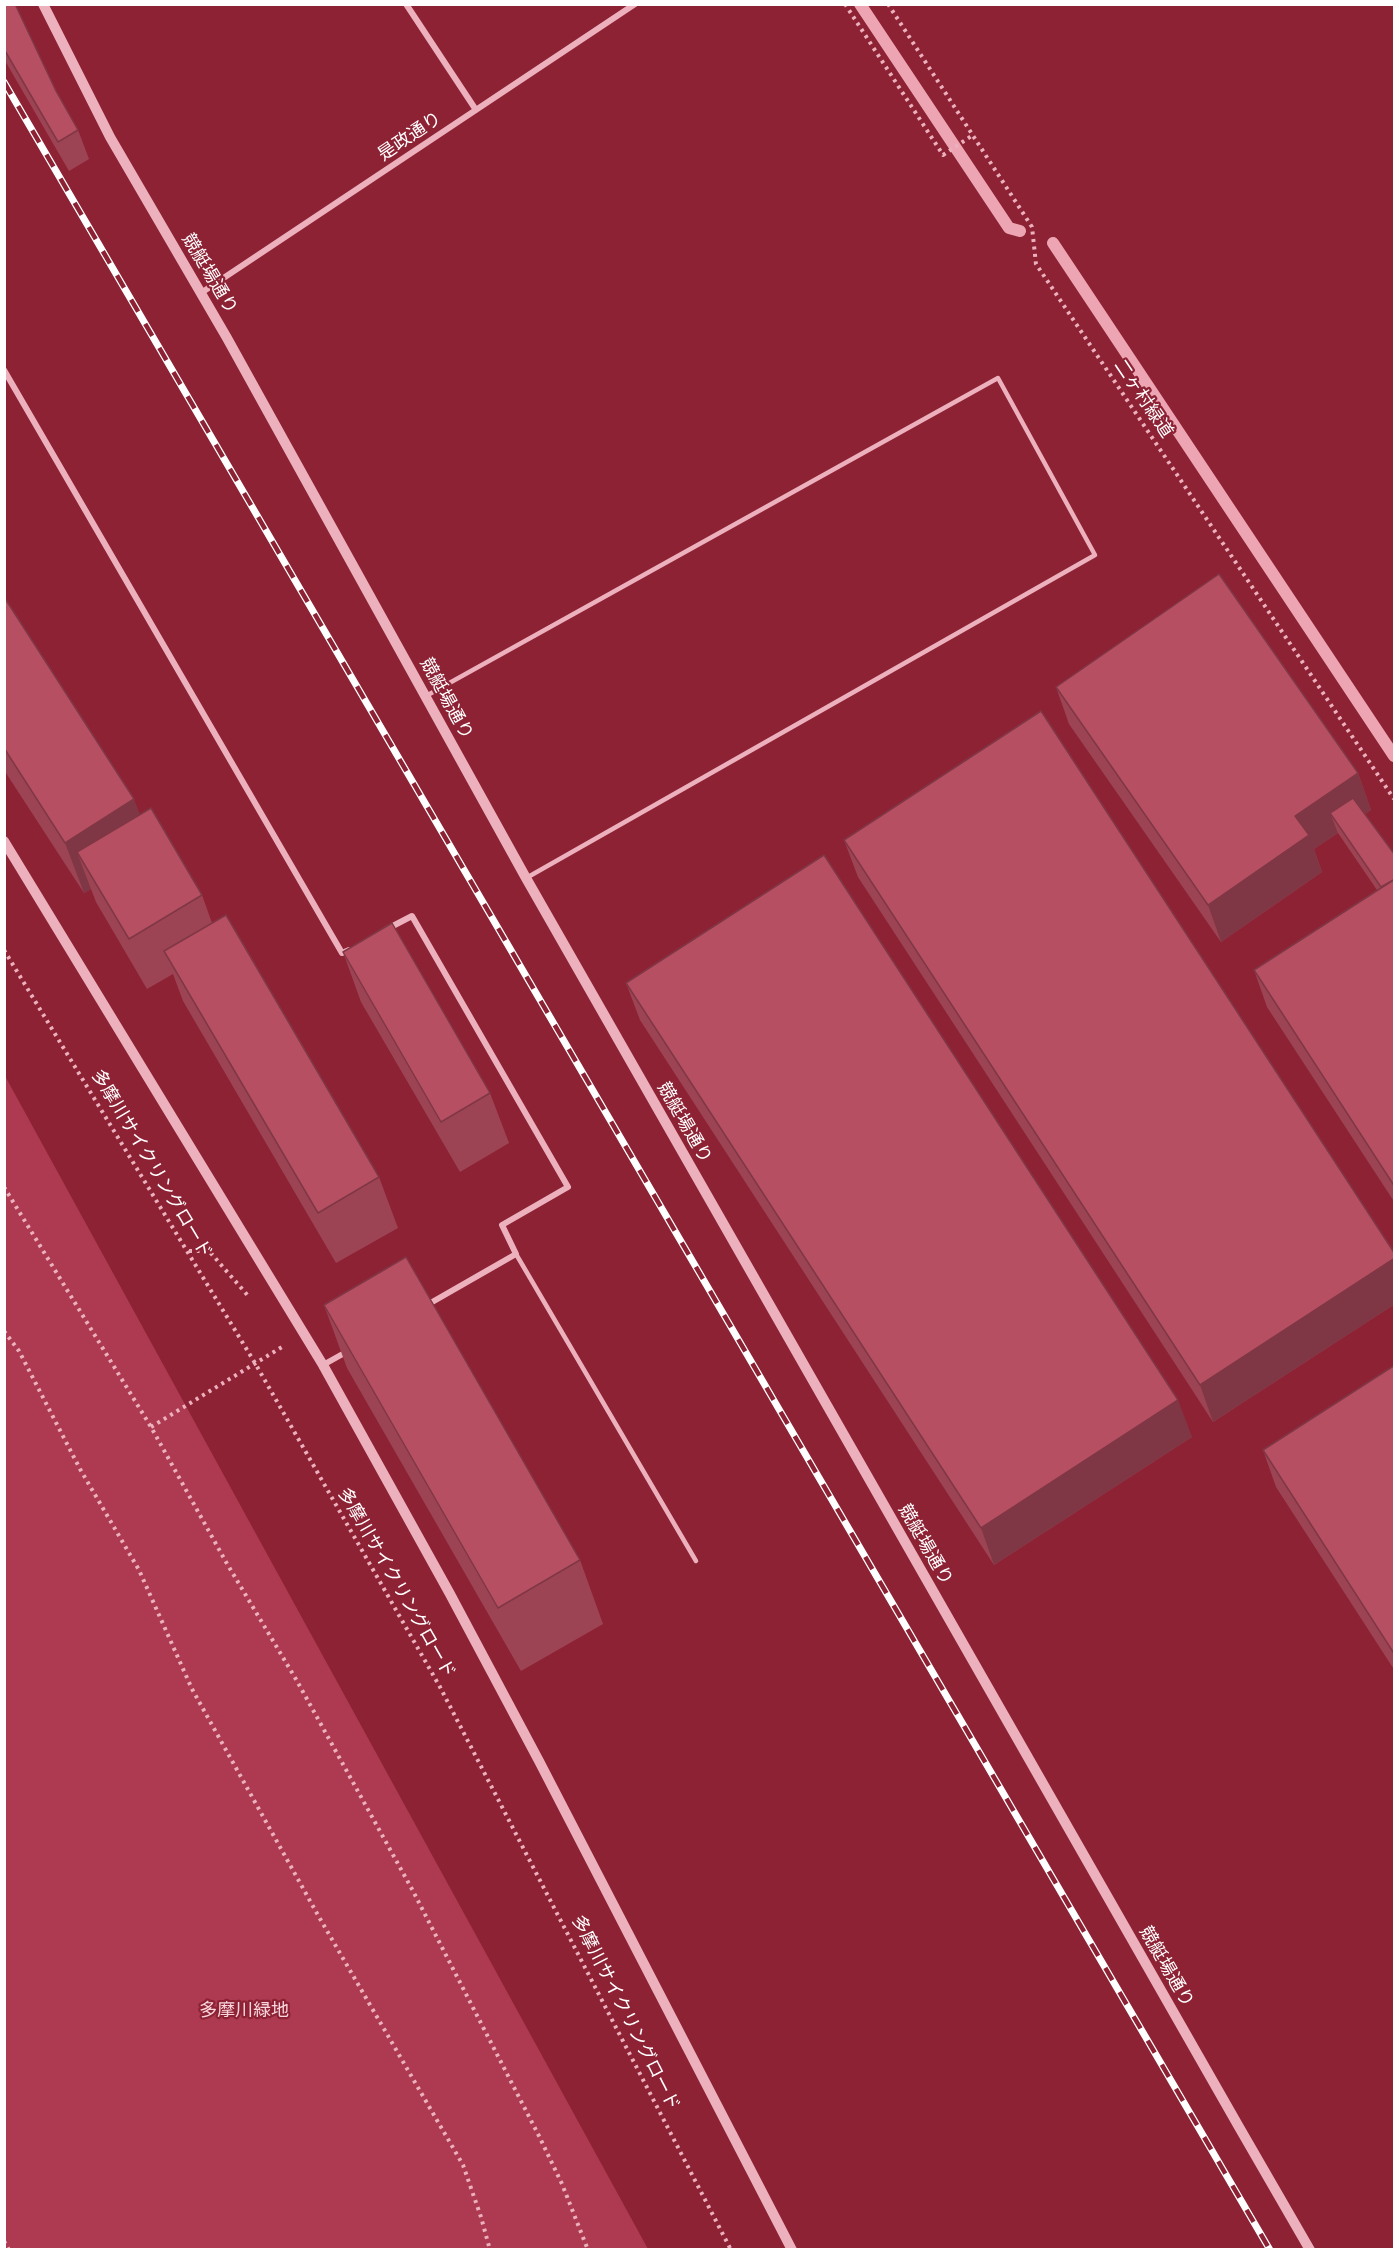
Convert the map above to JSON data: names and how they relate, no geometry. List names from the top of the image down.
{
  "streets": {
    "street": ["是政通り", "競艇場通り"],
    "path": ["二ヶ村緑道", "多摩川サイクリングロード"]
  },
  "crossings": [
    ["是政通り", "競艇場通り"]
  ],
  "parks": ["多摩川緑地"]
}
